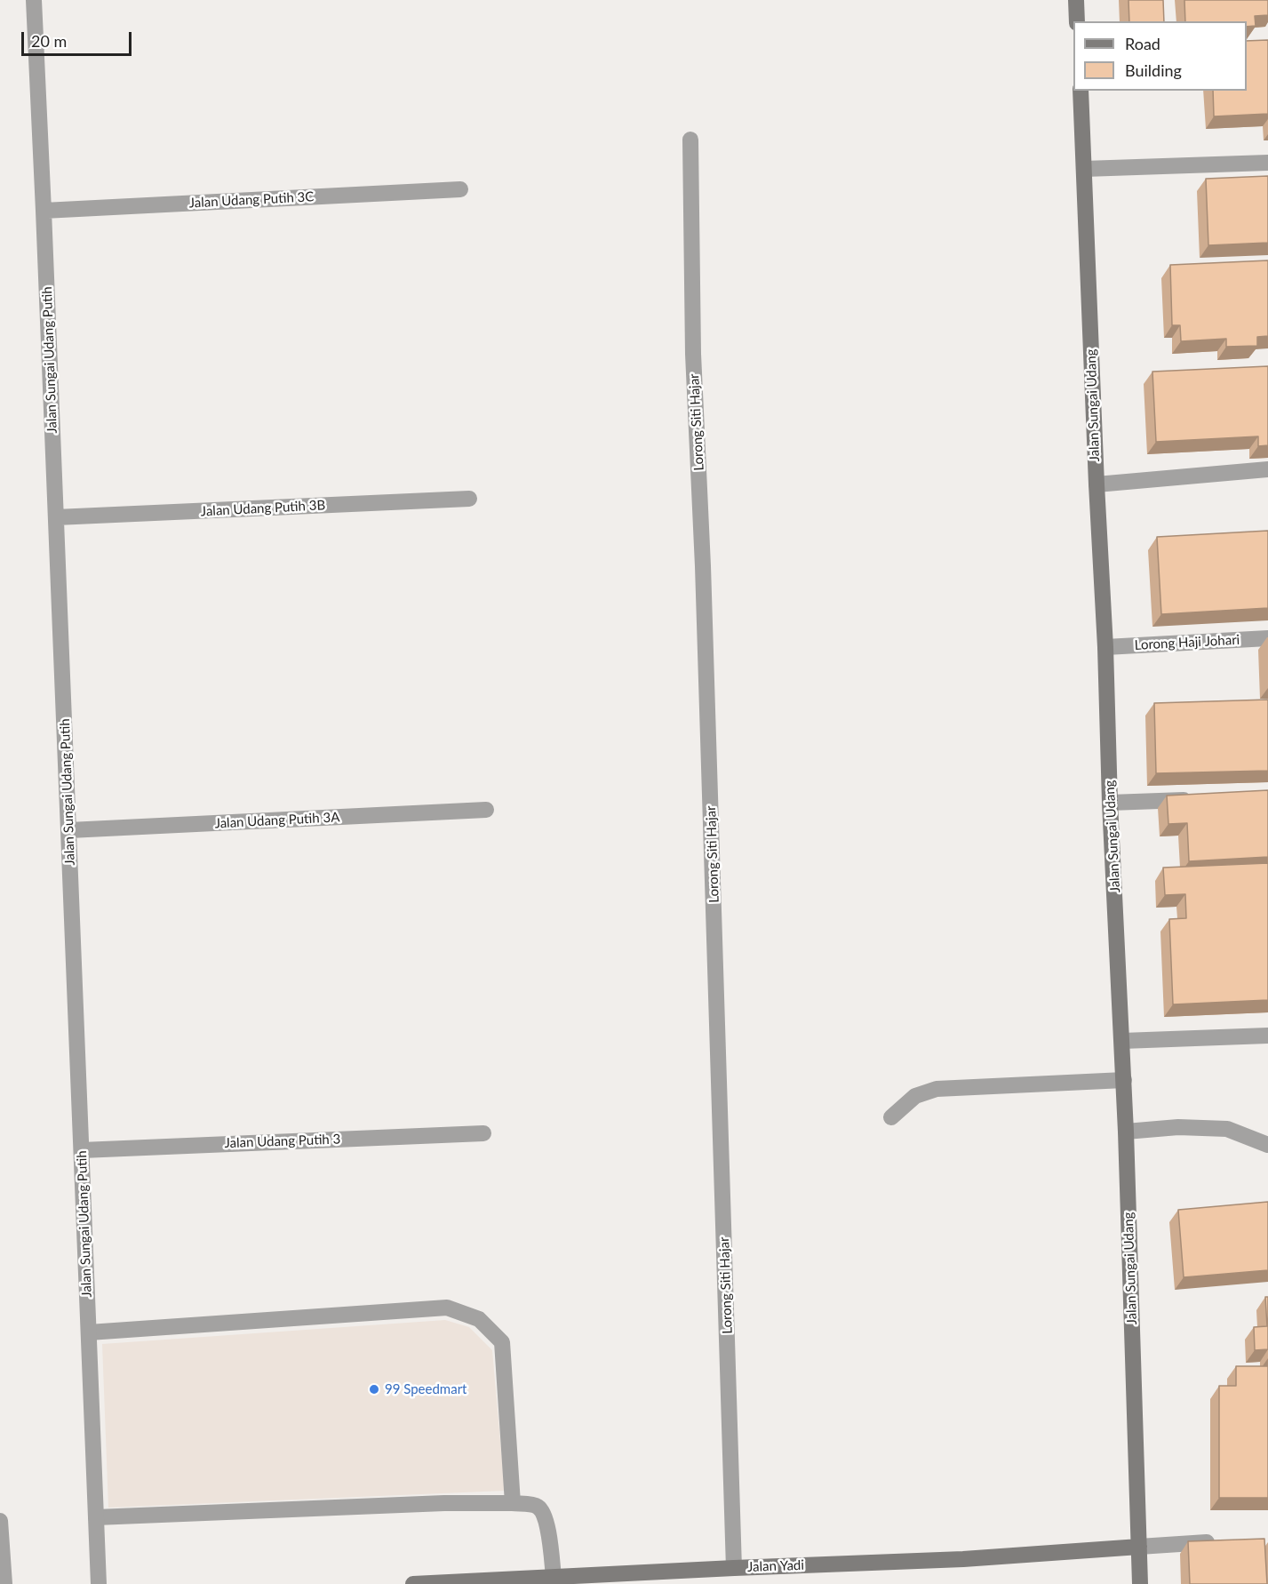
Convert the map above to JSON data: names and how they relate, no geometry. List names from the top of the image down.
{
  "streets": {
    "street": [
      "Jalan Udang Putih 3C",
      "Jalan Sungai Udang Putih",
      "Jalan Sungai Udang",
      "Lorong Siti Hajar",
      "Jalan Udang Putih 3B",
      "Lorong Haji Johari",
      "Jalan Udang Putih 3A",
      "Jalan Udang Putih 3",
      "Jalan Yadi"
    ]
  },
  "crossings": [
    ["Jalan Udang Putih 3C", "Jalan Sungai Udang Putih"],
    ["Jalan Sungai Udang Putih", "Jalan Udang Putih 3B"],
    ["Jalan Sungai Udang Putih", "Jalan Udang Putih 3A"],
    ["Jalan Sungai Udang Putih", "Jalan Udang Putih 3"],
    ["Jalan Sungai Udang", "Lorong Haji Johari"],
    ["Jalan Sungai Udang", "Jalan Yadi"],
    ["Lorong Siti Hajar", "Jalan Yadi"]
  ],
  "places": ["99 Speedmart"],
  "legend": ["Road", "Building"],
  "scale_bar": "20 m"
}
